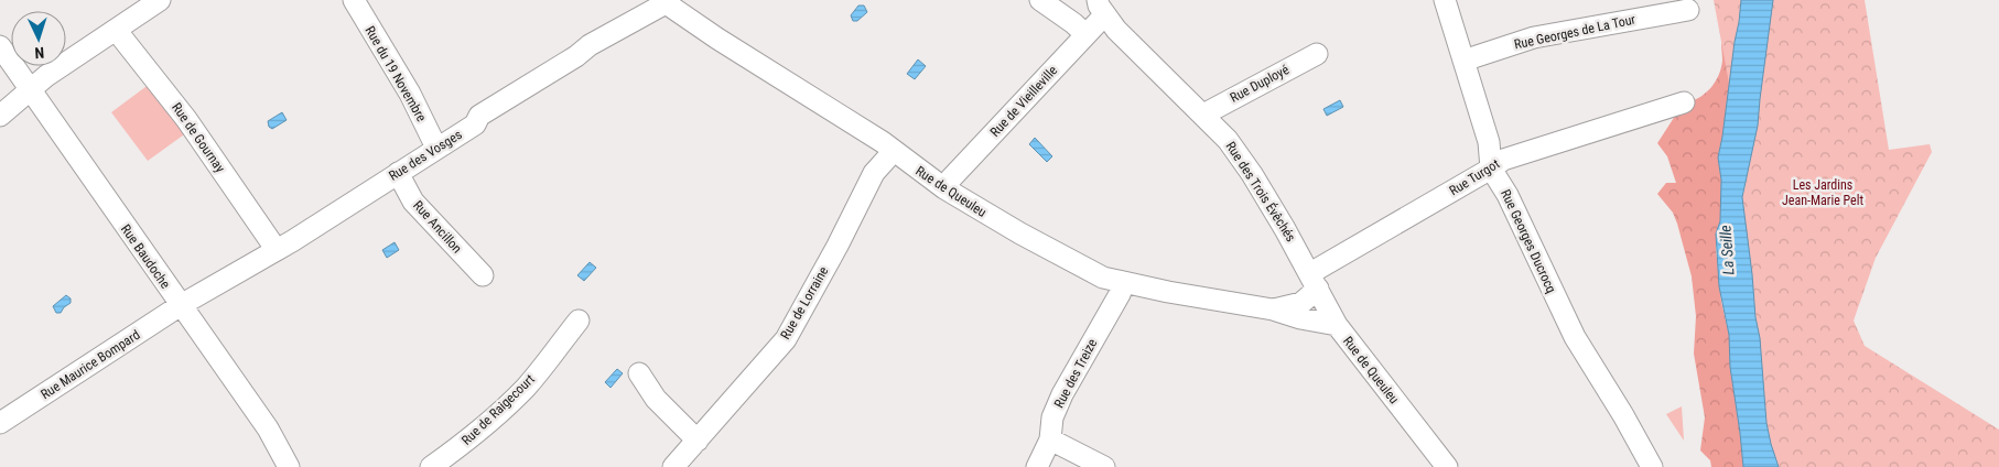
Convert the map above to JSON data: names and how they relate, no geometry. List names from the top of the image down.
{
  "streets": {
    "street": [
      "Rue Georges de La Tour",
      "Rue du 19 Novembre",
      "Rue Duployé",
      "Rue de Vieilleville",
      "Rue de Gournay",
      "Rue des Vosges",
      "Rue Turgot",
      "Rue de Queuleu",
      "Rue des Trois Évêchés",
      "Rue Ancillon",
      "Rue Georges Ducrocq",
      "Rue Baudoche",
      "Rue de Lorraine",
      "Rue Maurice Bompard",
      "Rue des Treize",
      "Rue de Raigecourt"
    ]
  },
  "crossings": [
    ["Rue Georges de La Tour", "Rue Georges Ducrocq"],
    ["Rue du 19 Novembre", "Rue des Vosges"],
    ["Rue Duployé", "Rue des Trois Évêchés"],
    ["Rue de Vieilleville", "Rue de Queuleu"],
    ["Rue de Vieilleville", "Rue des Trois Évêchés"],
    ["Rue de Gournay", "Rue des Vosges"],
    ["Rue des Vosges", "Rue de Queuleu"],
    ["Rue des Vosges", "Rue Ancillon"],
    ["Rue des Vosges", "Rue Baudoche"],
    ["Rue des Vosges", "Rue Maurice Bompard"],
    ["Rue Turgot", "Rue de Queuleu"],
    ["Rue Turgot", "Rue des Trois Évêchés"],
    ["Rue Turgot", "Rue Georges Ducrocq"],
    ["Rue de Queuleu", "Rue des Trois Évêchés"],
    ["Rue de Queuleu", "Rue de Lorraine"],
    ["Rue de Queuleu", "Rue des Treize"],
    ["Rue Baudoche", "Rue Maurice Bompard"]
  ],
  "water": ["La Seille"],
  "parks": ["Les Jardins Jean-Marie Pelt"],
  "north": "bottom"
}
